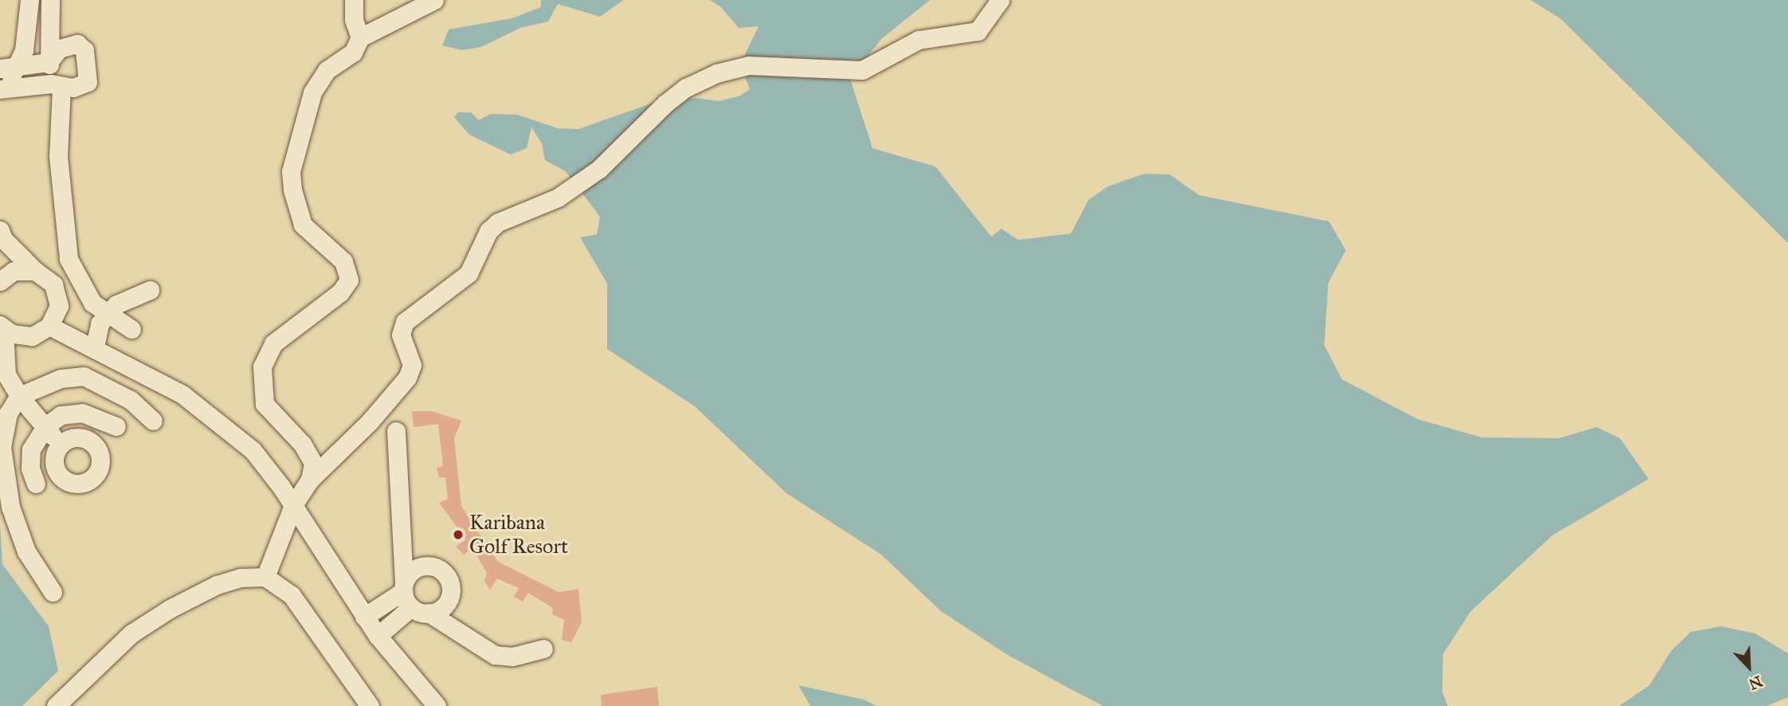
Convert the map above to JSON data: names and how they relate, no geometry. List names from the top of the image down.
{
  "places": ["Karibana Golf Resort"],
  "north": "bottom right"
}
